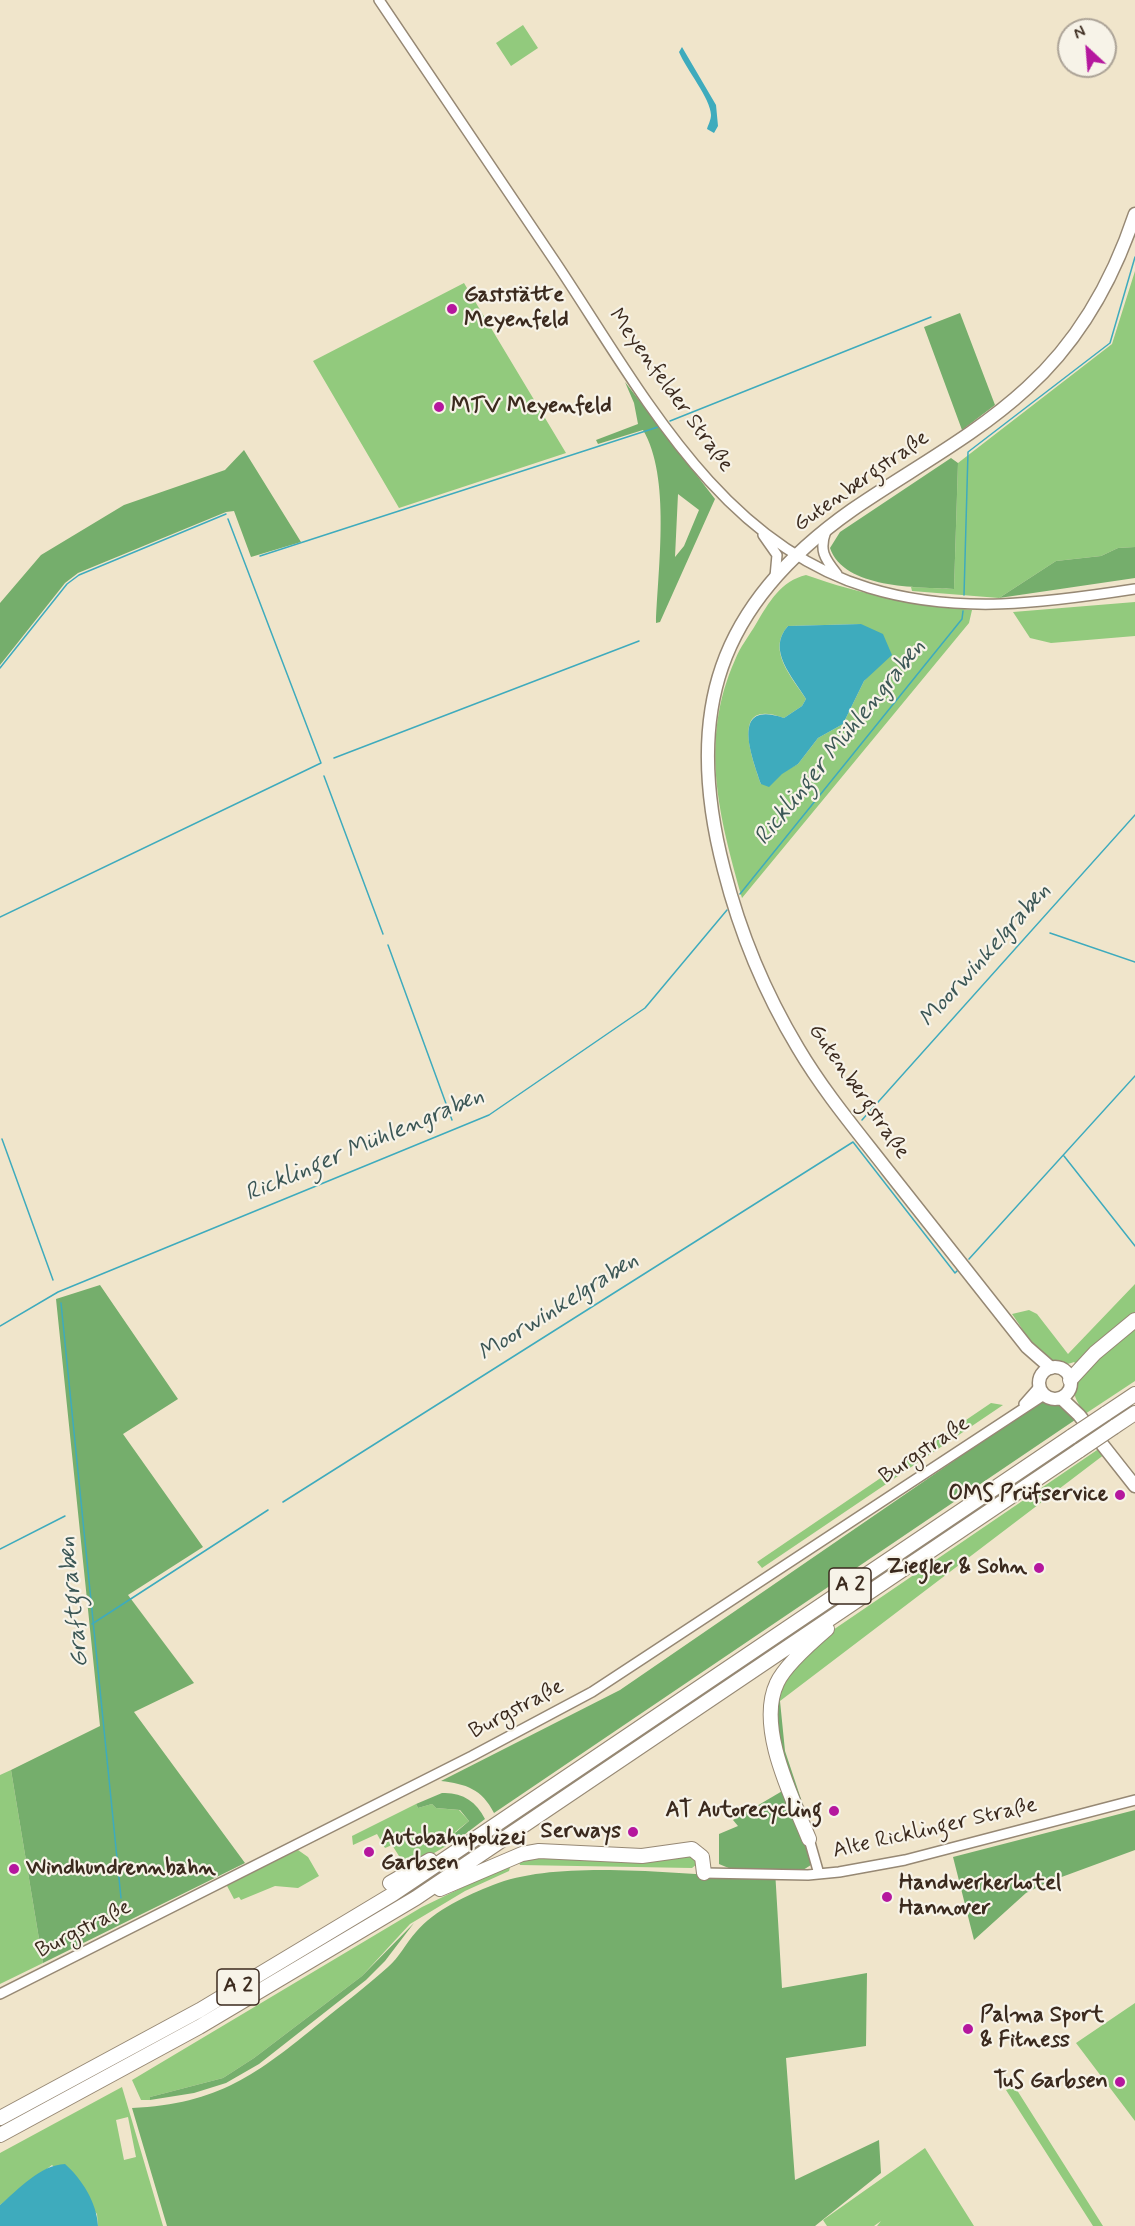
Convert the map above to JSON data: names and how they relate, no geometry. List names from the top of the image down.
{
  "streets": {
    "highway": ["A 2"],
    "main road": ["Gutenbergstraße"],
    "street": ["Meyenfelder Straße", "Burgstraße", "Alte Ricklinger Straße"]
  },
  "crossings": [
    ["Meyenfelder Straße", "Gutenbergstraße"],
    ["Gutenbergstraße", "Burgstraße"]
  ],
  "water": ["Ricklinger Mühlengraben", "Moorwinkelgraben", "Graftgraben"],
  "places": [
    "Gaststätte Meyenfeld",
    "MTV Meyenfeld",
    "OMS Prüfservice",
    "Ziegler & Sohn",
    "AT Autorecycling",
    "Serways",
    "Autobahnpolizei Garbsen",
    "Windhundrennbahn",
    "Handwerkerhotel Hannover",
    "Palma Sport & Fitness",
    "TuS Garbsen"
  ],
  "north": "top left"
}
